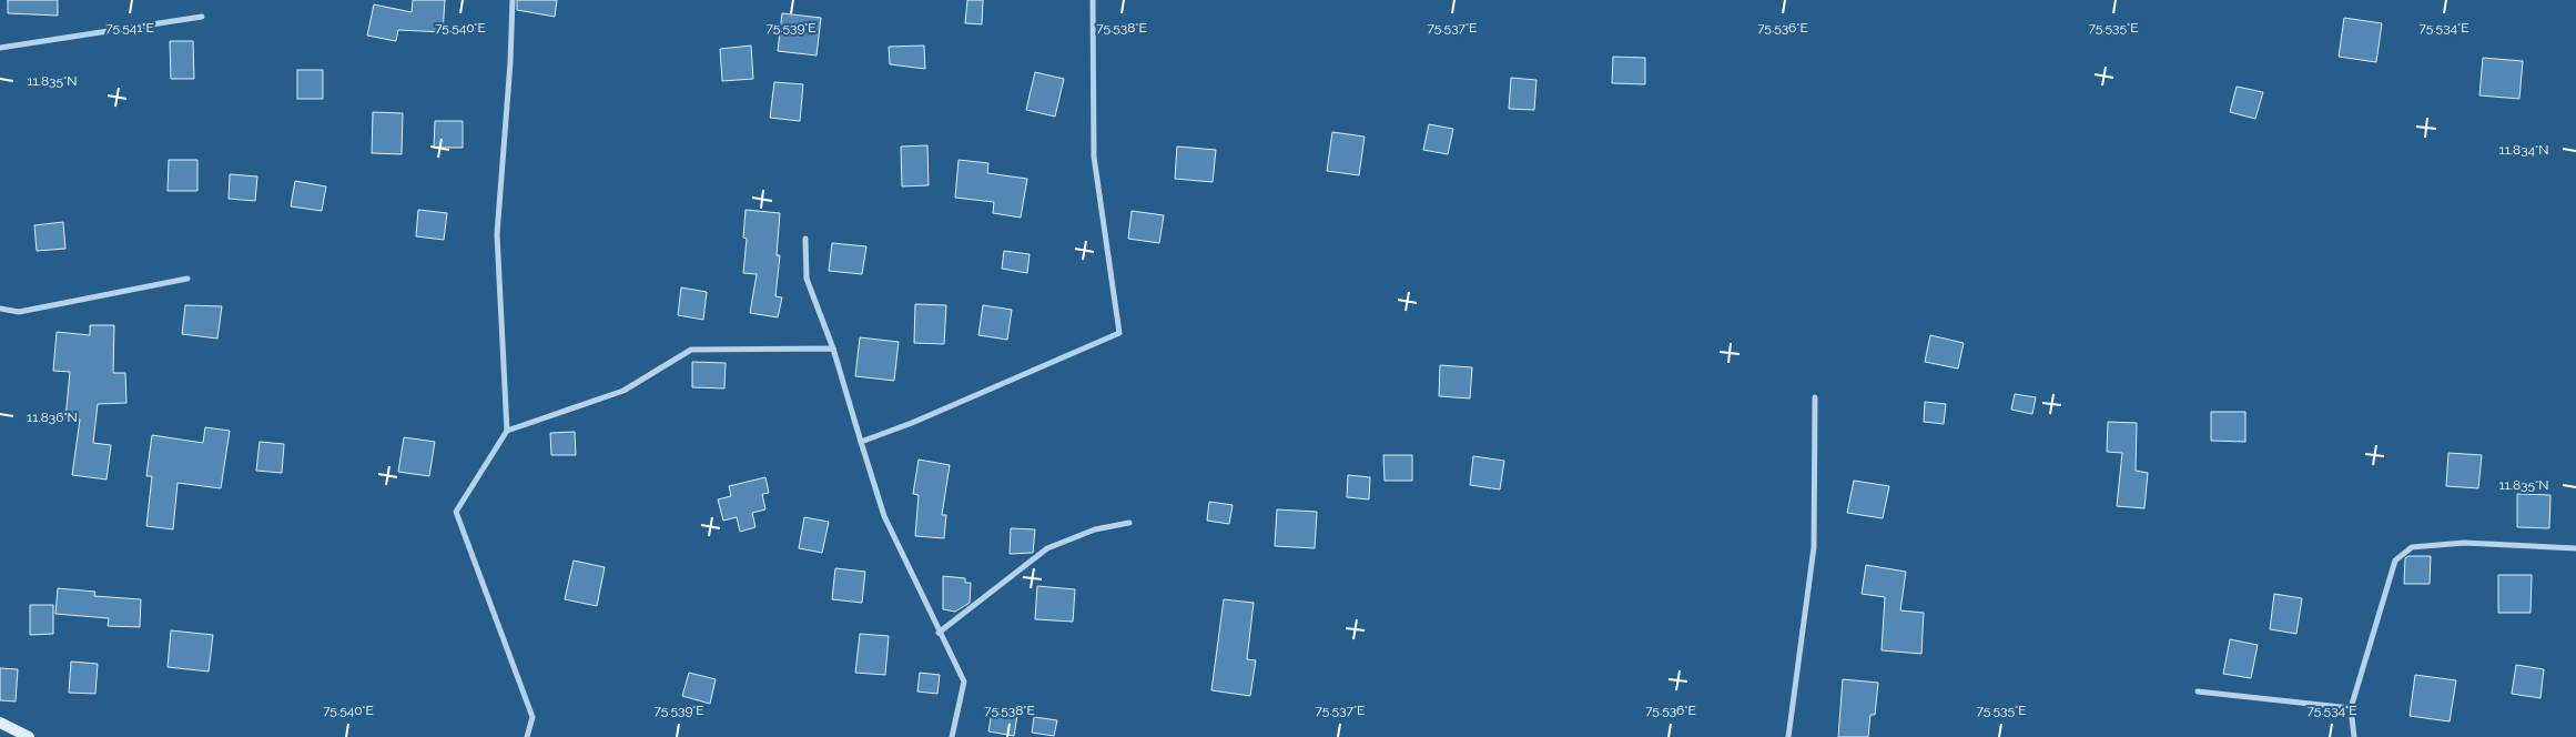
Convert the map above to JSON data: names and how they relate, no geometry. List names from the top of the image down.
{
  "coordinates": [
    "75.541°E",
    "75.540°E",
    "75.539°E",
    "75.538°E",
    "75.537°E",
    "75.536°E",
    "75.535°E",
    "75.534°E",
    "11.835°N",
    "11.834°N",
    "11.836°N"
  ]
}
